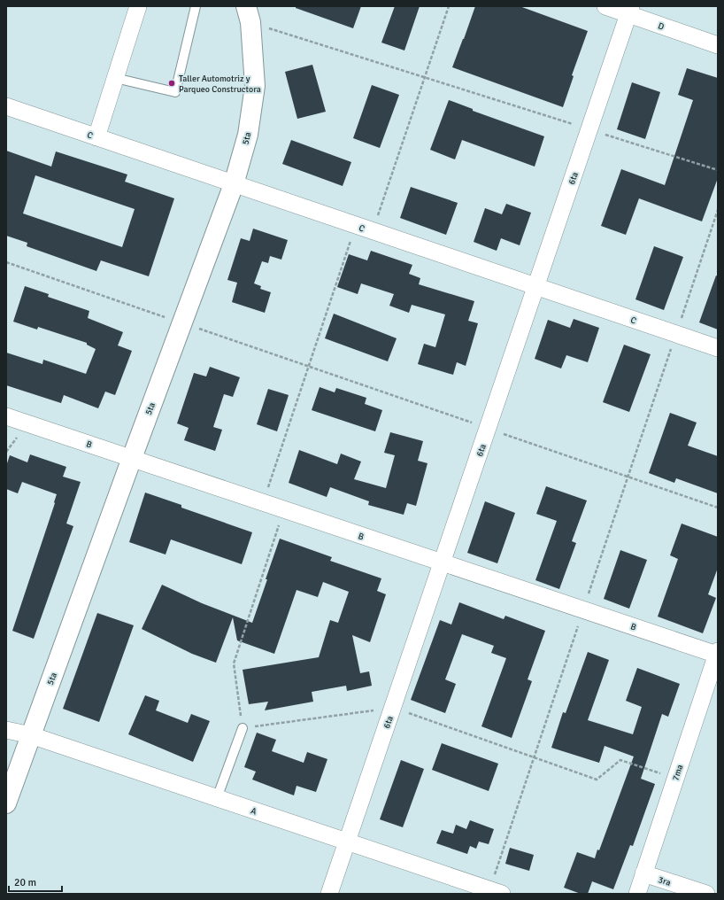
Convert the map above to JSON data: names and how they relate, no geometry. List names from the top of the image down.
{
  "streets": {
    "street": [
      "D",
      "C",
      "5ta",
      "6ta",
      "B",
      "7ma",
      "A",
      "3ra"
    ]
  },
  "crossings": [
    ["D", "6ta"],
    ["C", "5ta"],
    ["C", "6ta"],
    ["5ta", "B"],
    ["5ta", "A"],
    ["6ta", "B"],
    ["6ta", "A"],
    ["B", "7ma"],
    ["7ma", "3ra"]
  ],
  "places": ["Taller Automotriz y Parqueo Constructora"],
  "scale_bar": "20 m"
}
